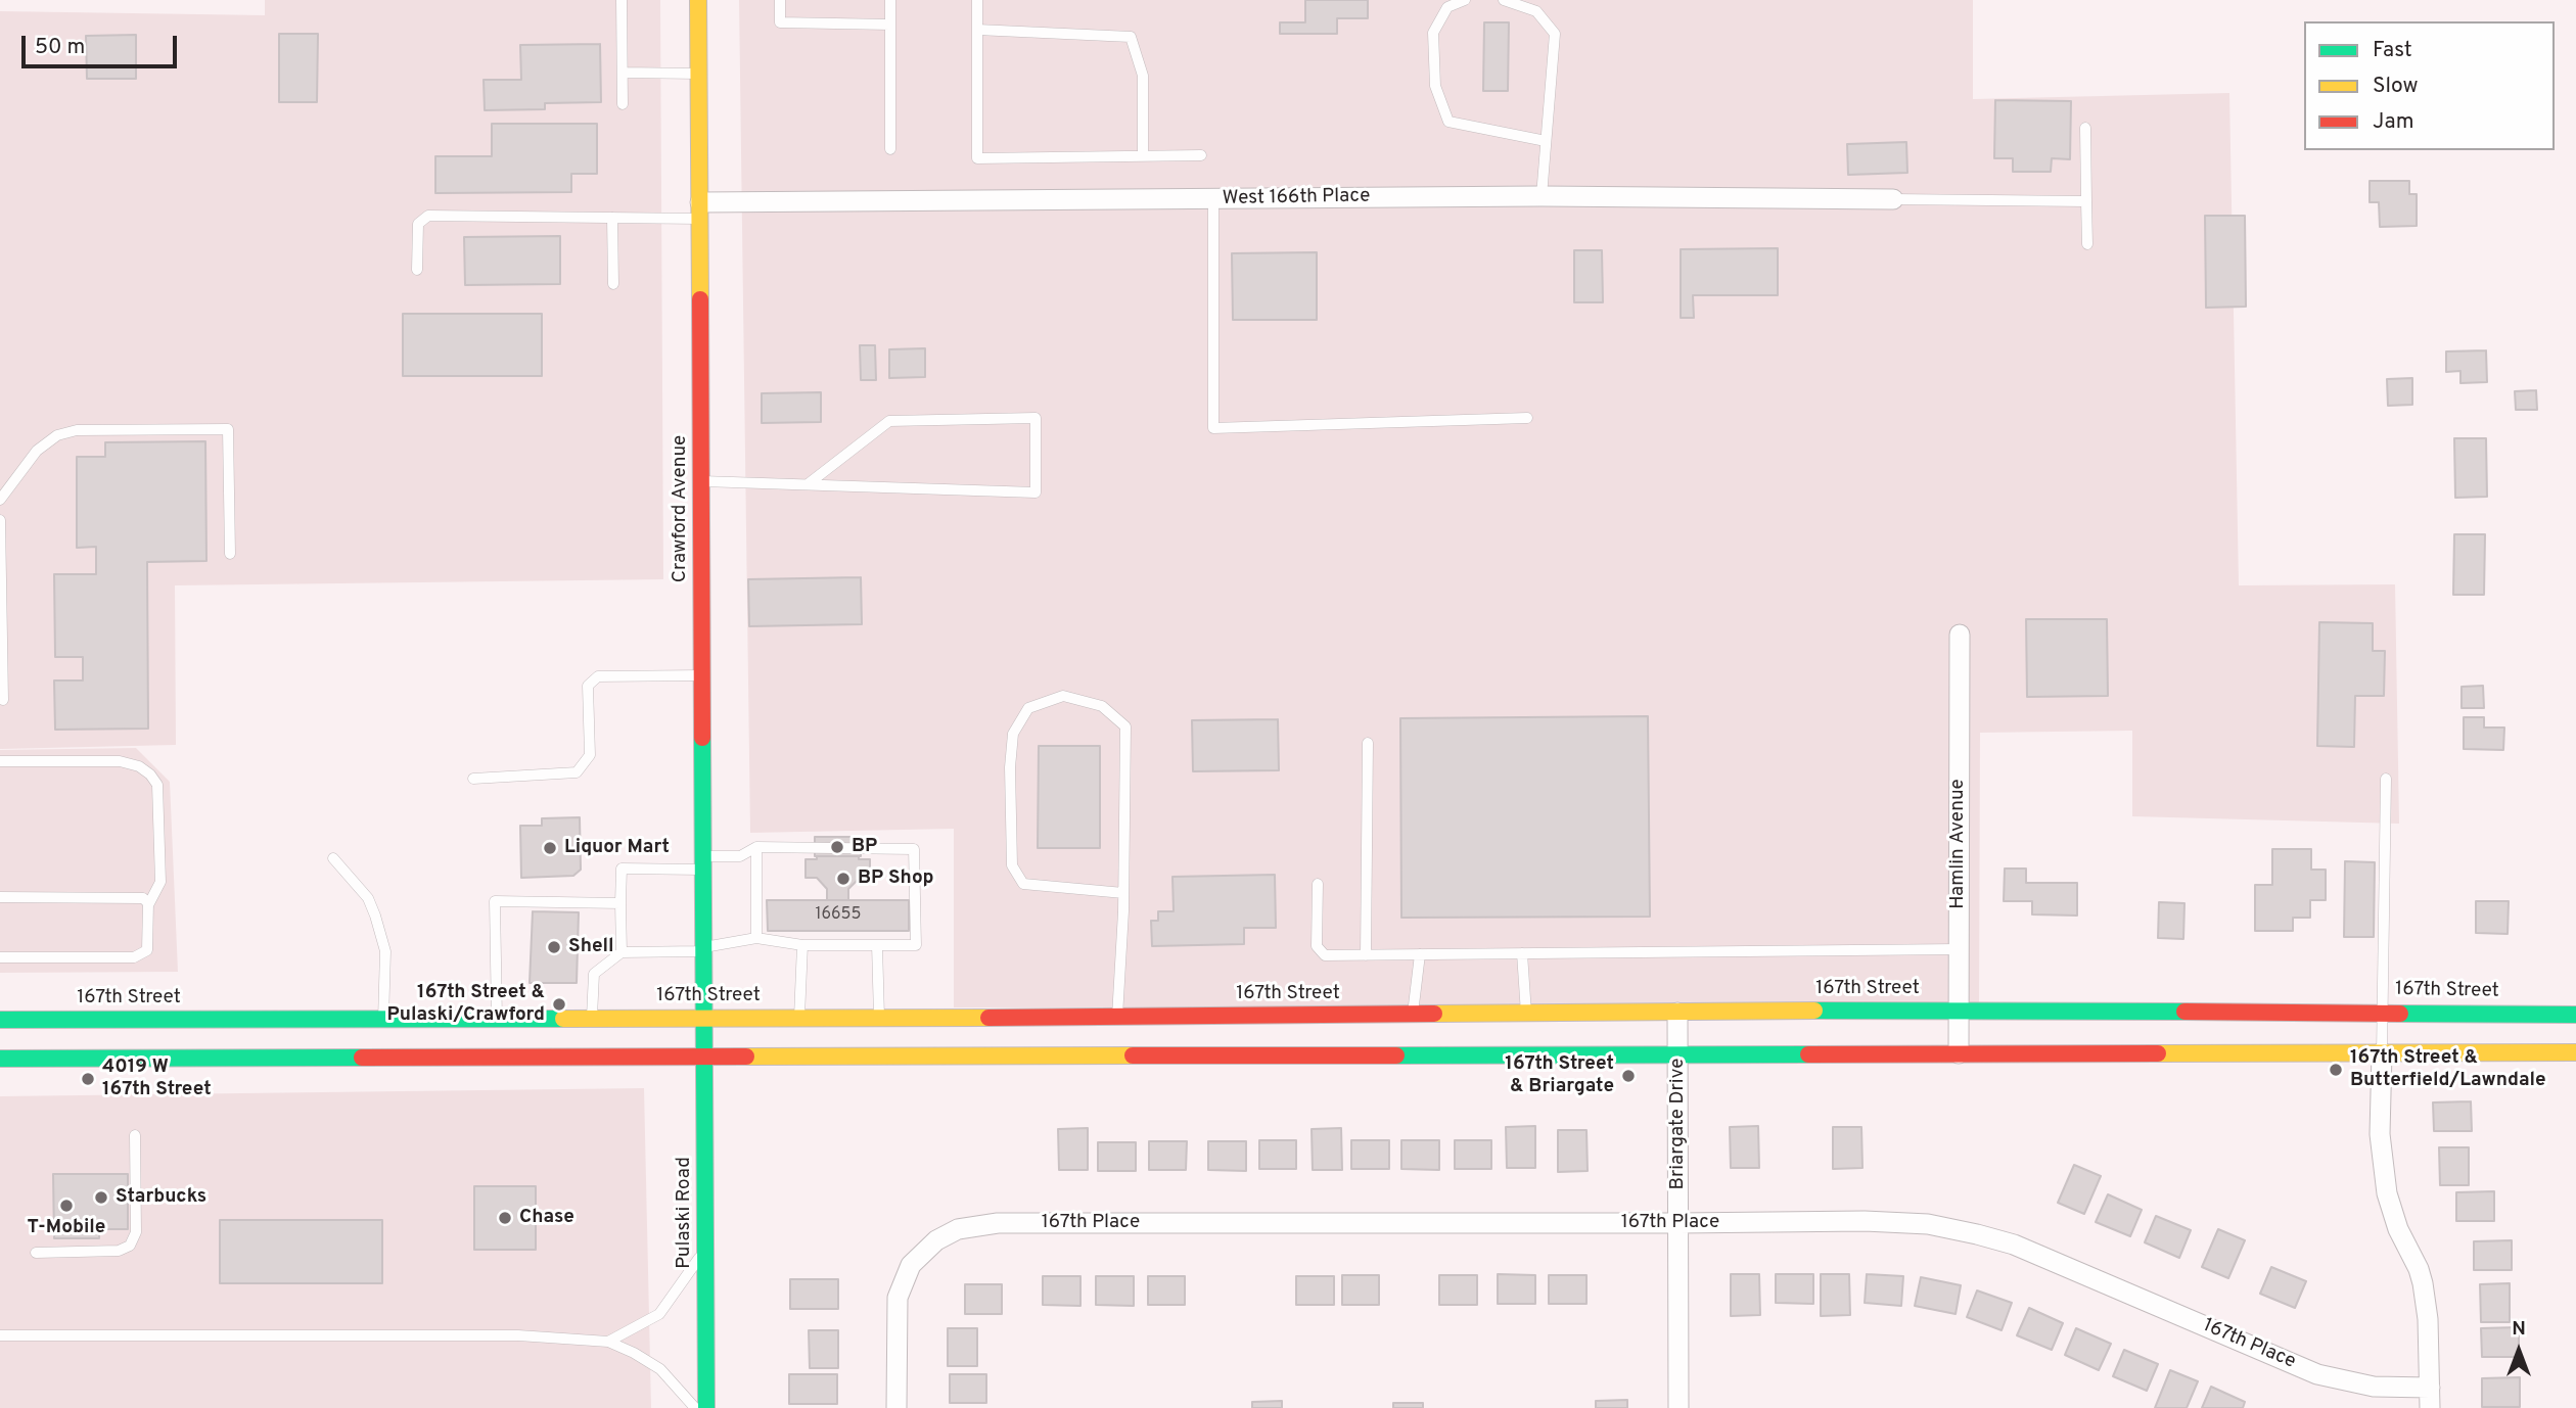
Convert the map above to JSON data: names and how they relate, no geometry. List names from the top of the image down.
{
  "streets": {
    "main road": ["Crawford Avenue", "167th Street", "Pulaski Road"],
    "street": [
      "West 166th Place",
      "Hamlin Avenue",
      "Briargate Drive",
      "167th Place"
    ]
  },
  "crossings": [
    ["West 166th Place", "Crawford Avenue"],
    ["Crawford Avenue", "167th Street"],
    ["Crawford Avenue", "Pulaski Road"],
    ["Hamlin Avenue", "167th Street"],
    ["167th Street", "Briargate Drive"],
    ["167th Street", "Pulaski Road"],
    ["Briargate Drive", "167th Place"]
  ],
  "places": [
    "BP",
    "Liquor Mart",
    "BP Shop",
    "Shell",
    "167th Street & Pulaski/Crawford",
    "167th Street & Butterfield/Lawndale",
    "167th Street & Briargate",
    "4019 W 167th Street",
    "Starbucks",
    "T-Mobile",
    "Chase"
  ],
  "house_numbers": ["16655"],
  "legend": ["Fast", "Slow", "Jam"],
  "scale_bar": "50 m",
  "north": "top"
}
